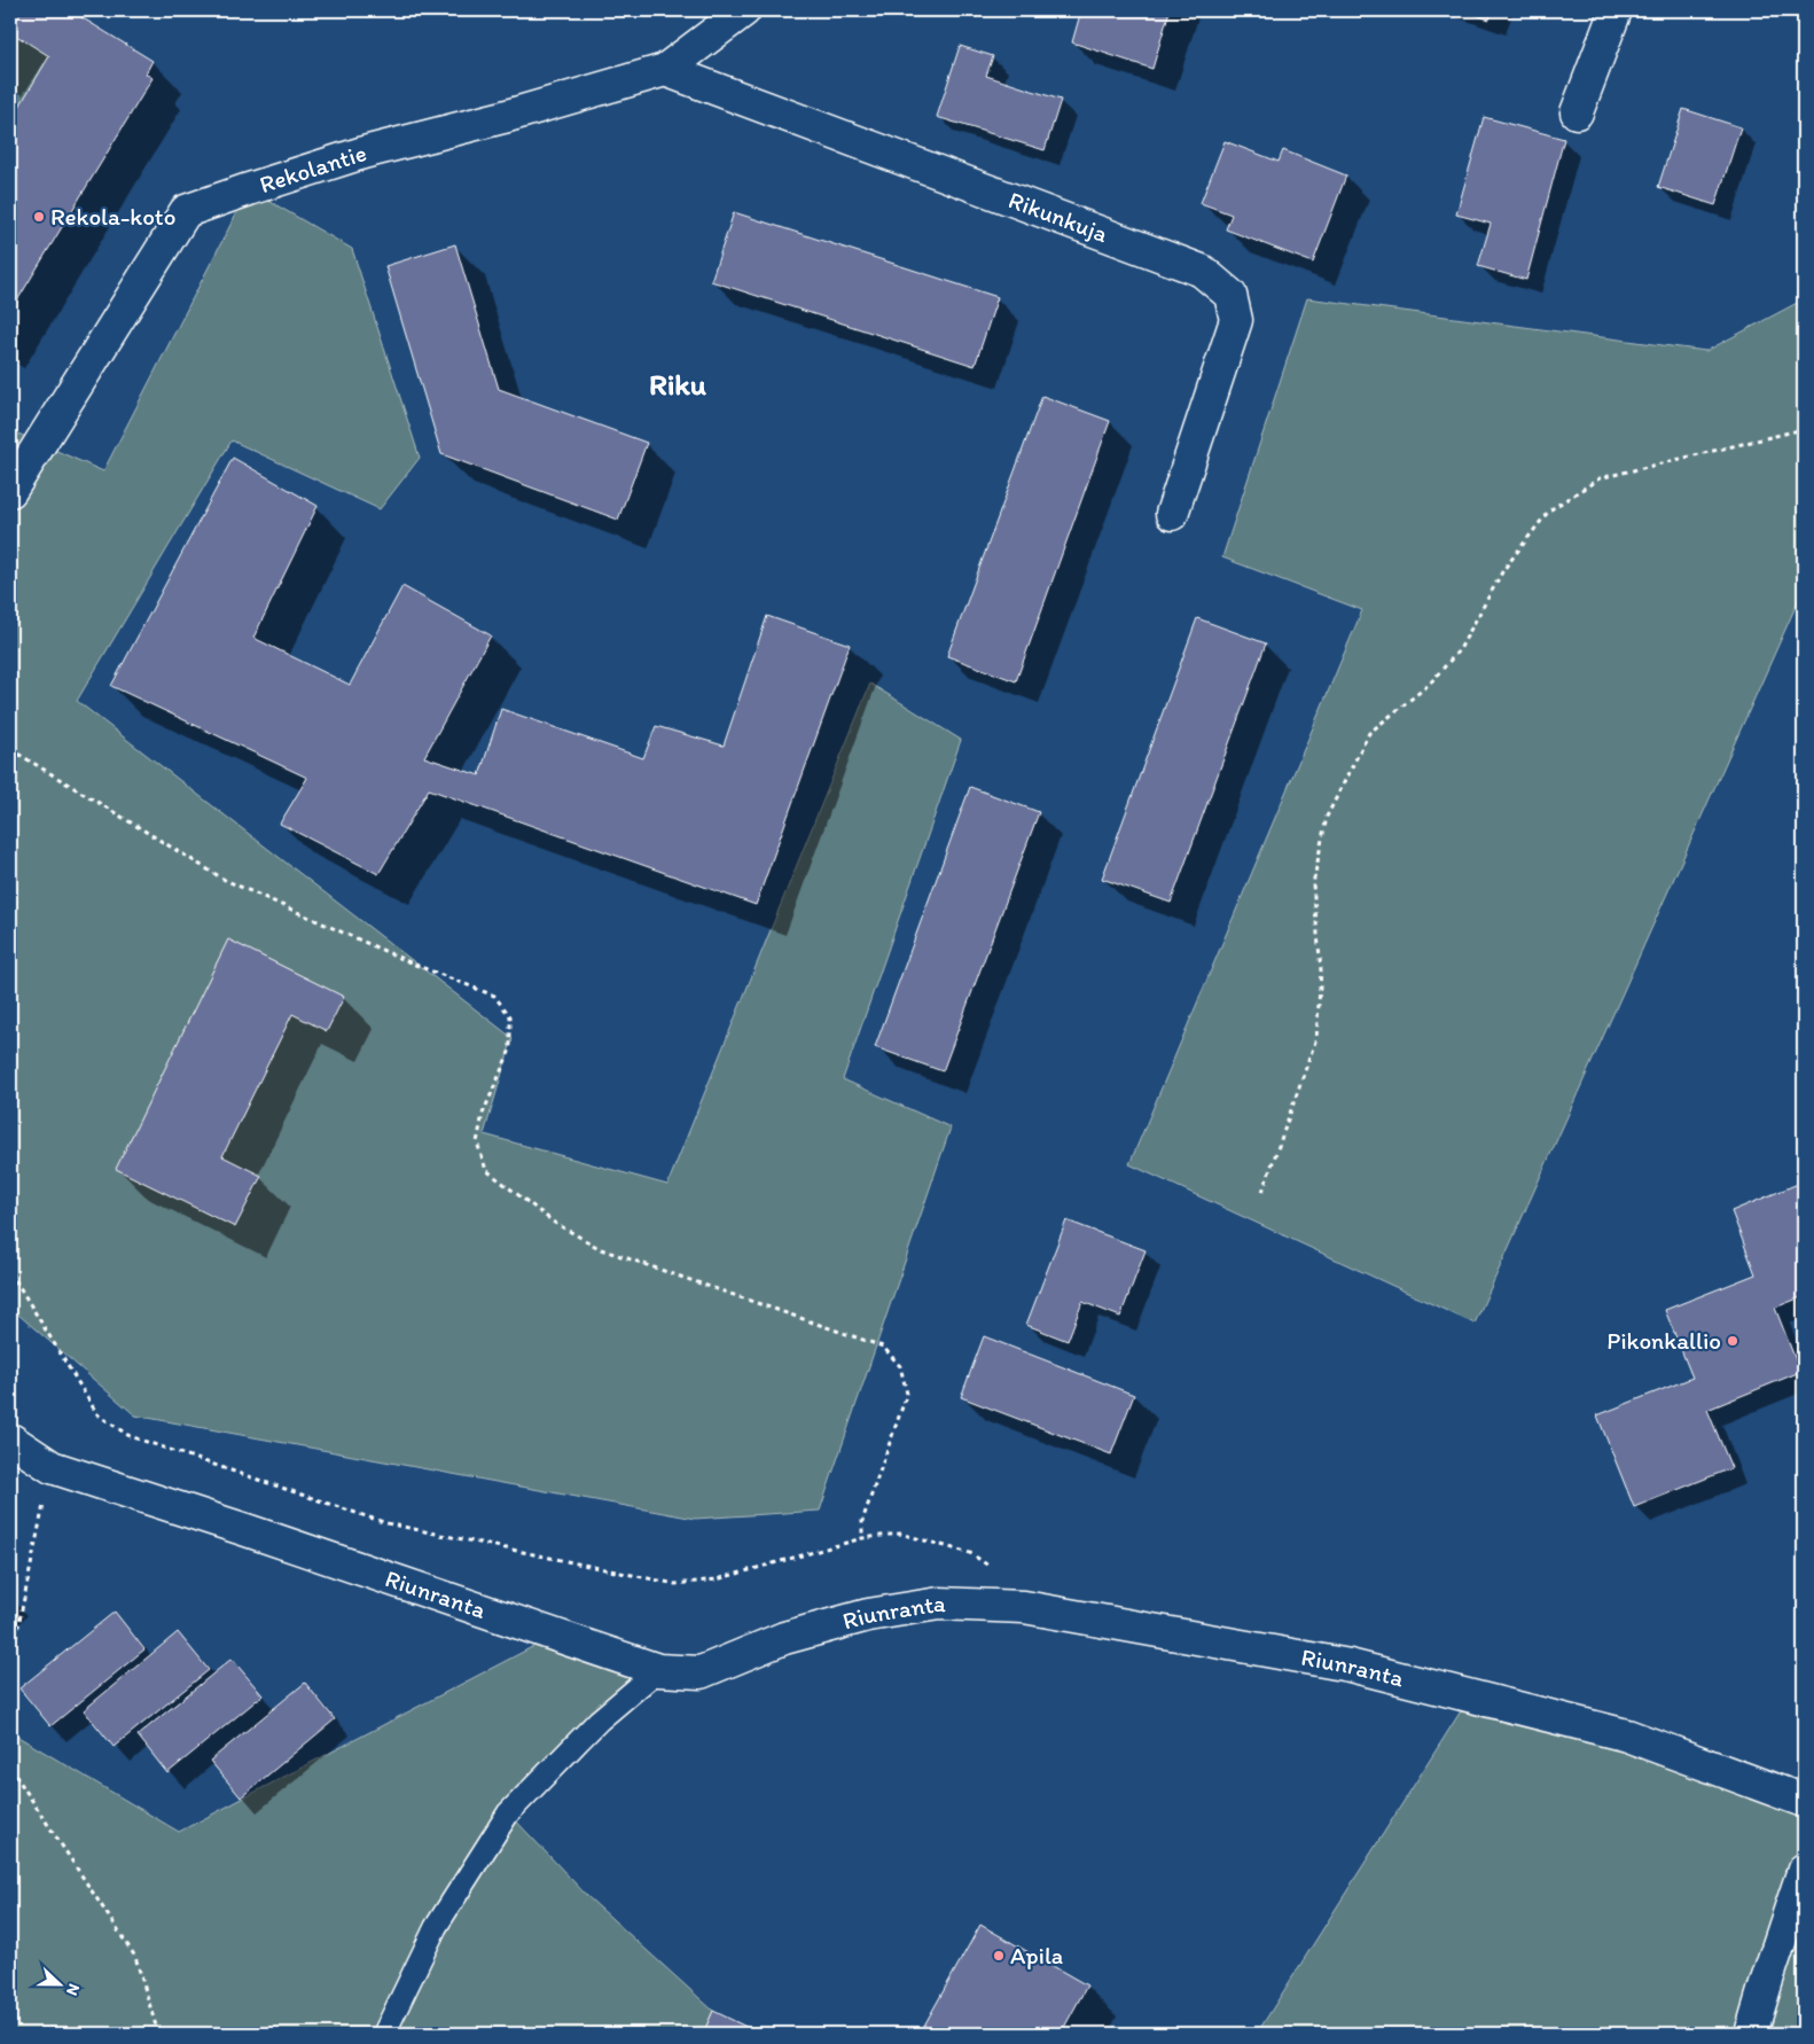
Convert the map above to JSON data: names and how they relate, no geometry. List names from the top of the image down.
{
  "streets": {
    "street": ["Rekolantie", "Rikunkuja", "Riunranta"]
  },
  "crossings": [
    ["Rekolantie", "Rikunkuja"]
  ],
  "districts": ["Riku"],
  "places": ["Rekola-koto", "Pikonkallio", "Apila"],
  "north": "right"
}
